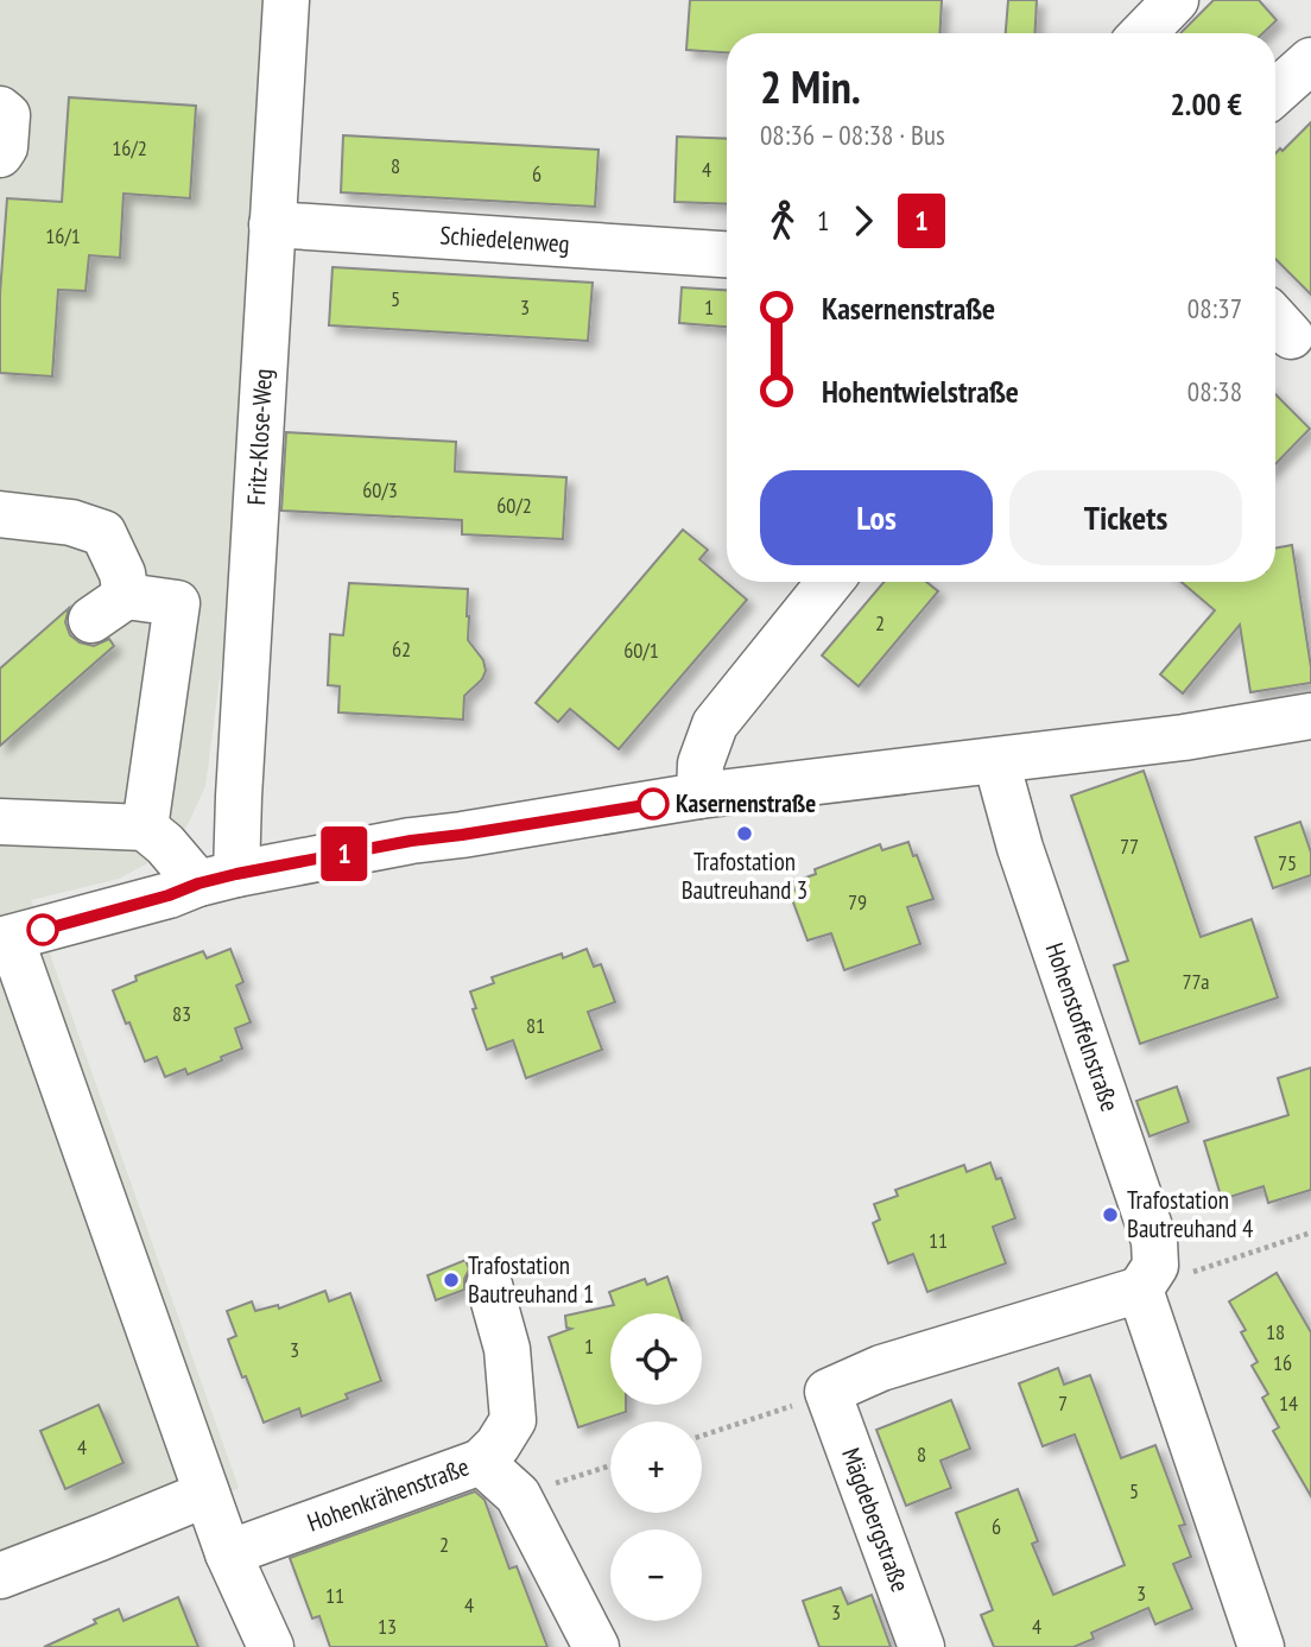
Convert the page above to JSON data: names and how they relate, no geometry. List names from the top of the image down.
{
  "streets": {
    "street": [
      "Schiedelenweg",
      "Fritz-Klose-Weg",
      "Hohenstoffelnstraße",
      "Hohenkrähenstraße",
      "Mägdebergstraße"
    ]
  },
  "crossings": [
    ["Schiedelenweg", "Fritz-Klose-Weg"]
  ],
  "places": [
    "Kasernenstraße",
    "Trafostation Bautreuhand 3",
    "Trafostation Bautreuhand 4",
    "Trafostation Bautreuhand 1"
  ],
  "lines": ["bus line 1"],
  "house_numbers": [
    "16/2",
    "8",
    "4",
    "6",
    "16/1",
    "5",
    "3",
    "1",
    "60/3",
    "60/2",
    "2",
    "62",
    "60/1",
    "77",
    "75",
    "79",
    "77a",
    "83",
    "81",
    "11",
    "18",
    "1",
    "3",
    "16",
    "7",
    "14",
    "4",
    "8",
    "5",
    "6",
    "2",
    "3",
    "11",
    "4",
    "3",
    "13",
    "4"
  ],
  "page": {
    "on_map": "1",
    "heading": ["2 Min.", "08:36 – 08:38 · Bus", "2.00 €"],
    "legs": ["1", "1"],
    "list": [
      {
        "name": "Kasernenstraße",
        "value": "08:37"
      },
      {
        "name": "Hohentwielstraße",
        "value": "08:38"
      }
    ],
    "buttons": ["Los", "Tickets"],
    "map_buttons": ["+", "−"]
  }
}
